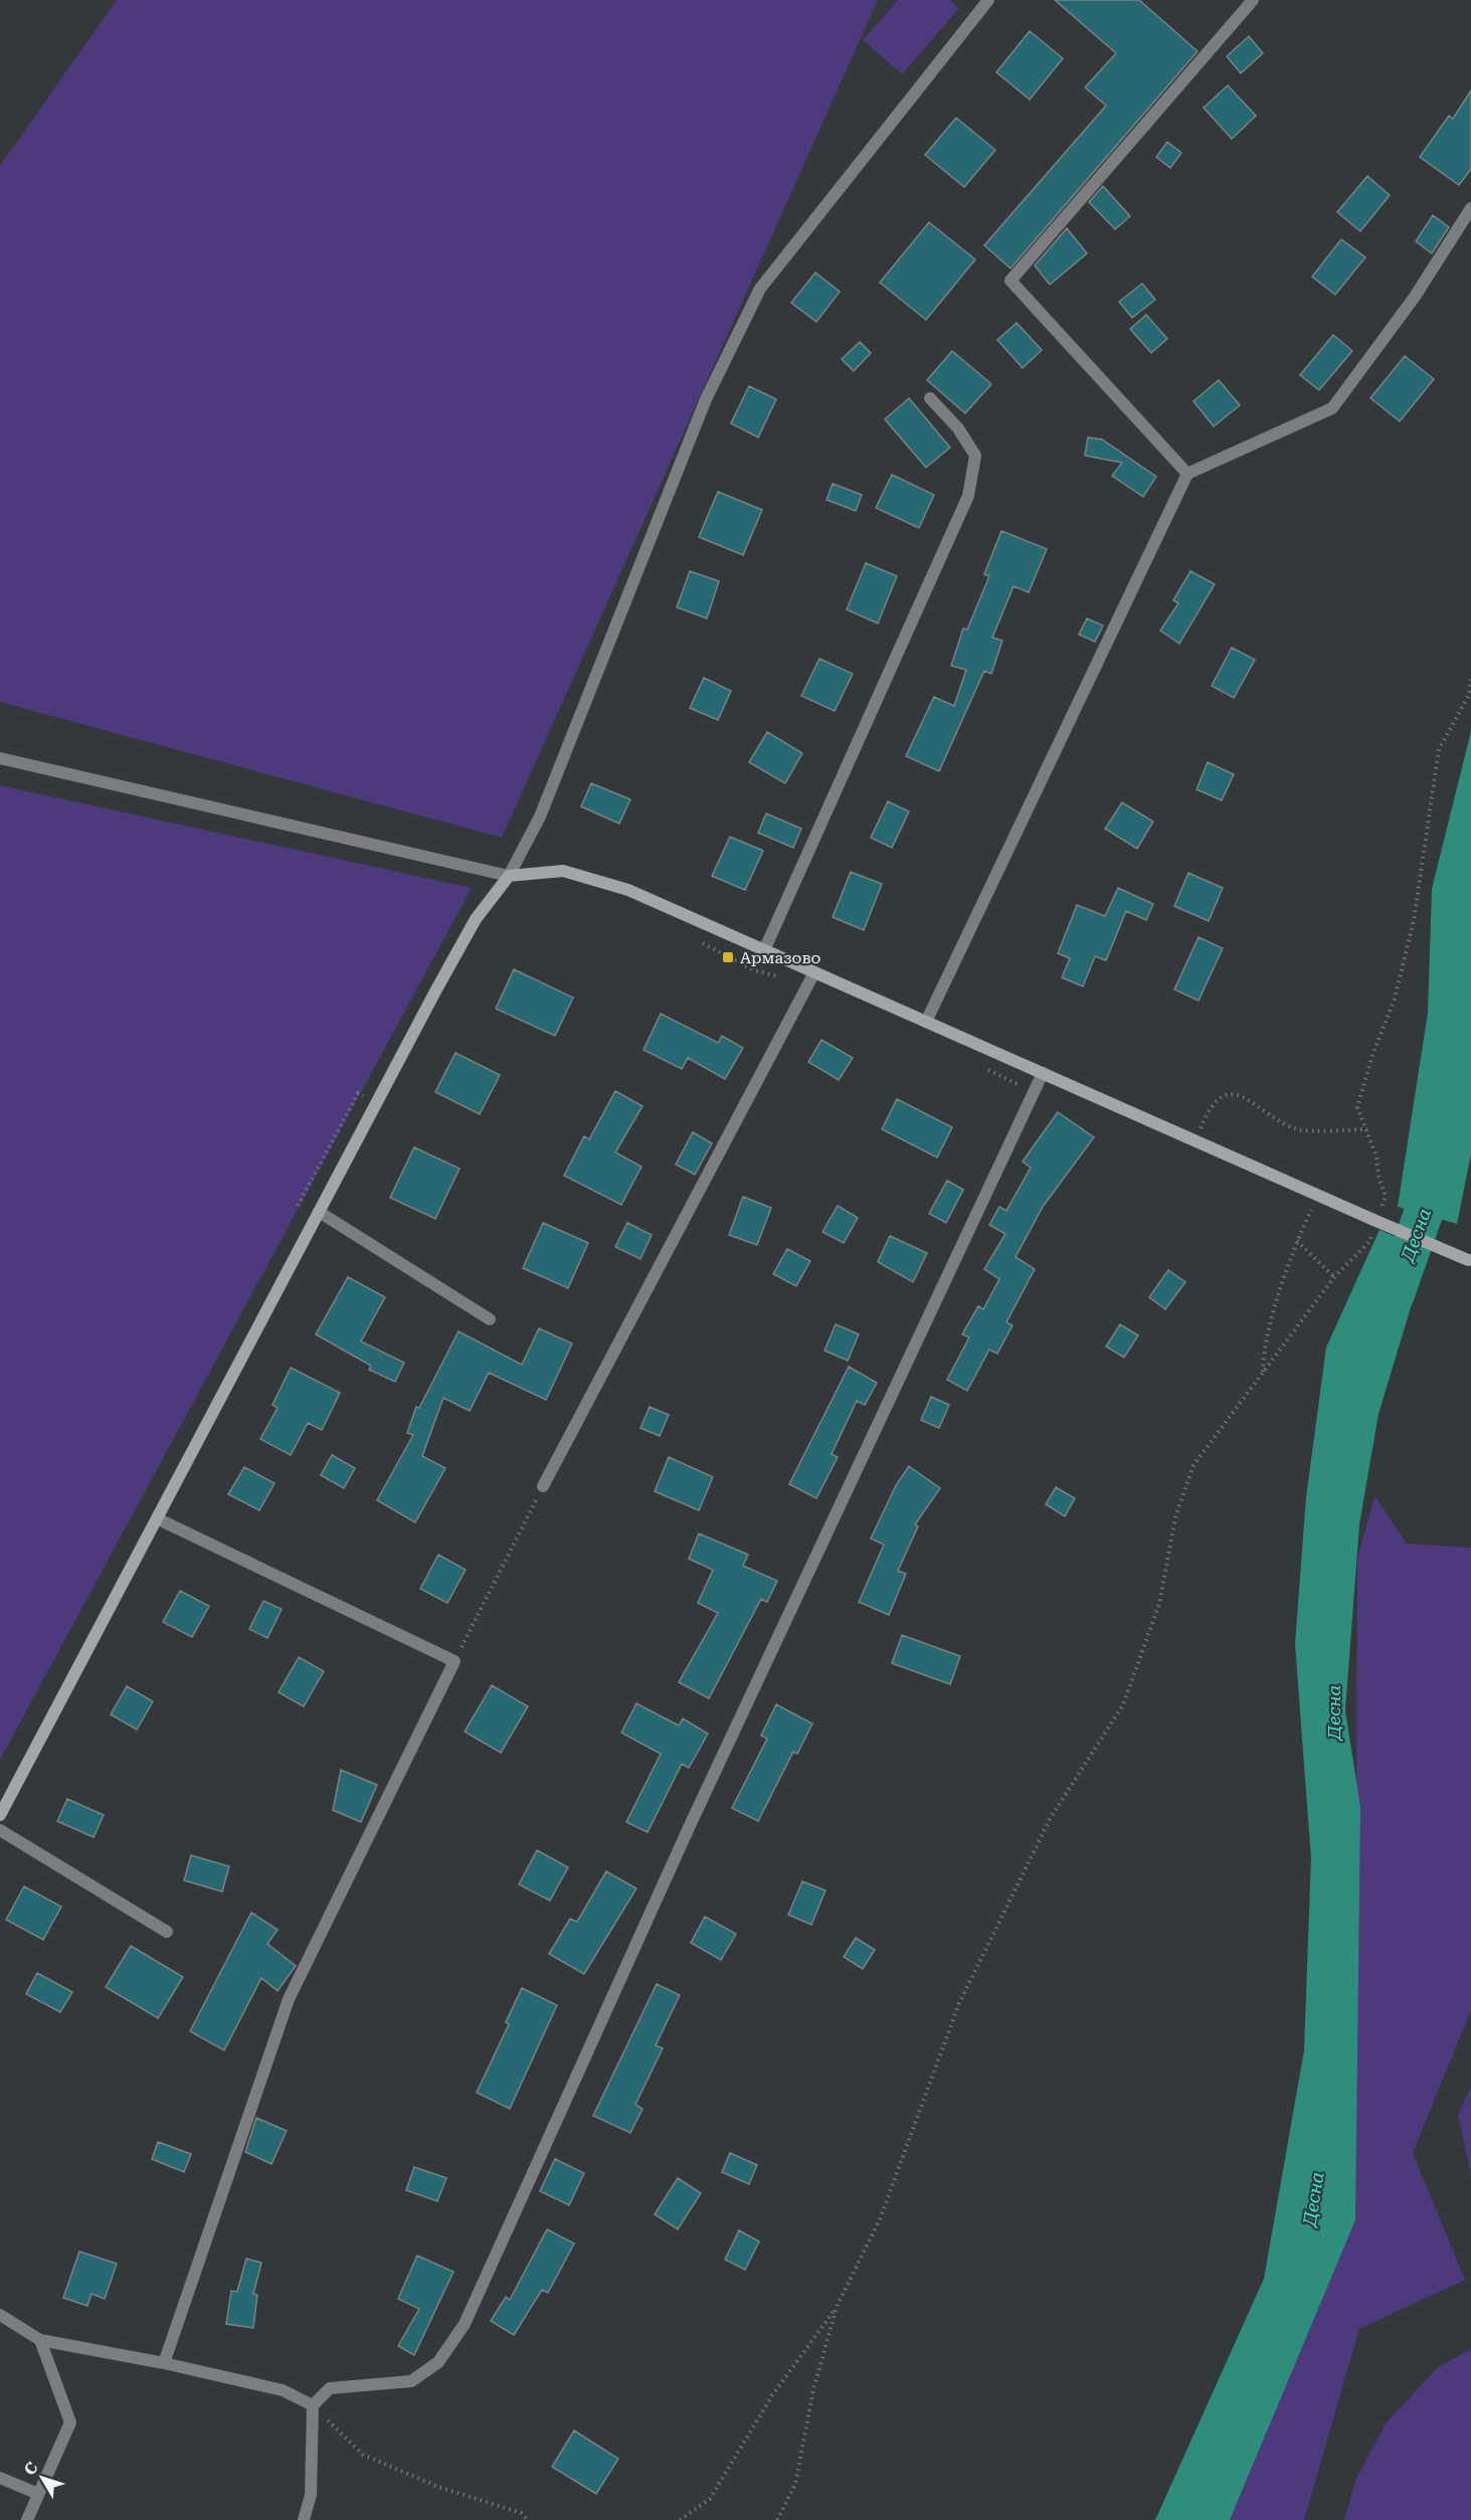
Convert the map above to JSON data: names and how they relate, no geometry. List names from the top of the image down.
{
  "water": ["Десна"],
  "places": {
    "transit": ["Армазово"]
  },
  "north": "top left"
}
